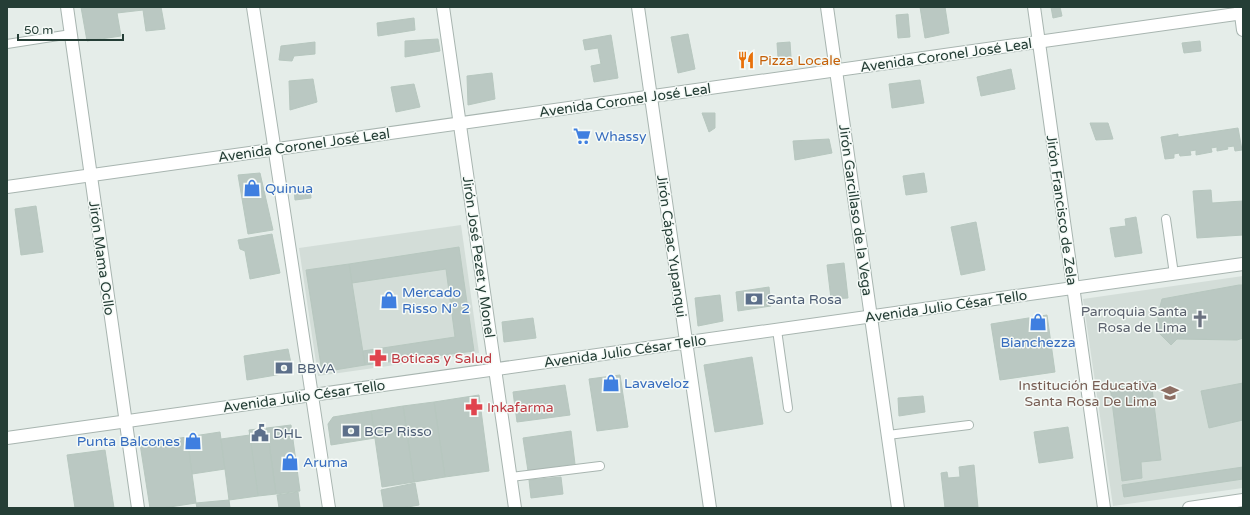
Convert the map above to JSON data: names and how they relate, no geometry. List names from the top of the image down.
{
  "streets": {
    "street": [
      "Avenida Coronel José Leal",
      "Jirón Garcillaso de la Vega",
      "Jirón Francisco de Zela",
      "Jirón Cápac Yupanqui",
      "Jirón José Pezet y Monel",
      "Jirón Mama Ocllo",
      "Avenida Julio César Tello"
    ]
  },
  "crossings": [
    ["Avenida Coronel José Leal", "Jirón Garcillaso de la Vega"],
    ["Avenida Coronel José Leal", "Jirón Francisco de Zela"],
    ["Avenida Coronel José Leal", "Jirón Cápac Yupanqui"],
    ["Avenida Coronel José Leal", "Jirón José Pezet y Monel"],
    ["Avenida Coronel José Leal", "Jirón Mama Ocllo"],
    ["Jirón Garcillaso de la Vega", "Avenida Julio César Tello"],
    ["Jirón Francisco de Zela", "Avenida Julio César Tello"],
    ["Jirón Cápac Yupanqui", "Avenida Julio César Tello"],
    ["Jirón José Pezet y Monel", "Avenida Julio César Tello"],
    ["Jirón Mama Ocllo", "Avenida Julio César Tello"]
  ],
  "places": {
    "restaurant": ["Pizza Locale"],
    "supermarket": ["Whassy"],
    "shop": [
      "Quinua",
      "Mercado Risso N° 2",
      "Bianchezza",
      "Lavaveloz",
      "Punta Balcones",
      "Aruma"
    ],
    "bank": ["Santa Rosa", "BBVA", "BCP Risso"],
    "church": ["Parroquia Santa Rosa de Lima"],
    "pharmacy": ["Boticas y Salud", "Inkafarma"],
    "school or university": ["Institución Educativa Santa Rosa De Lima"],
    "public building": ["DHL"]
  },
  "scale_bar": "50 m"
}
